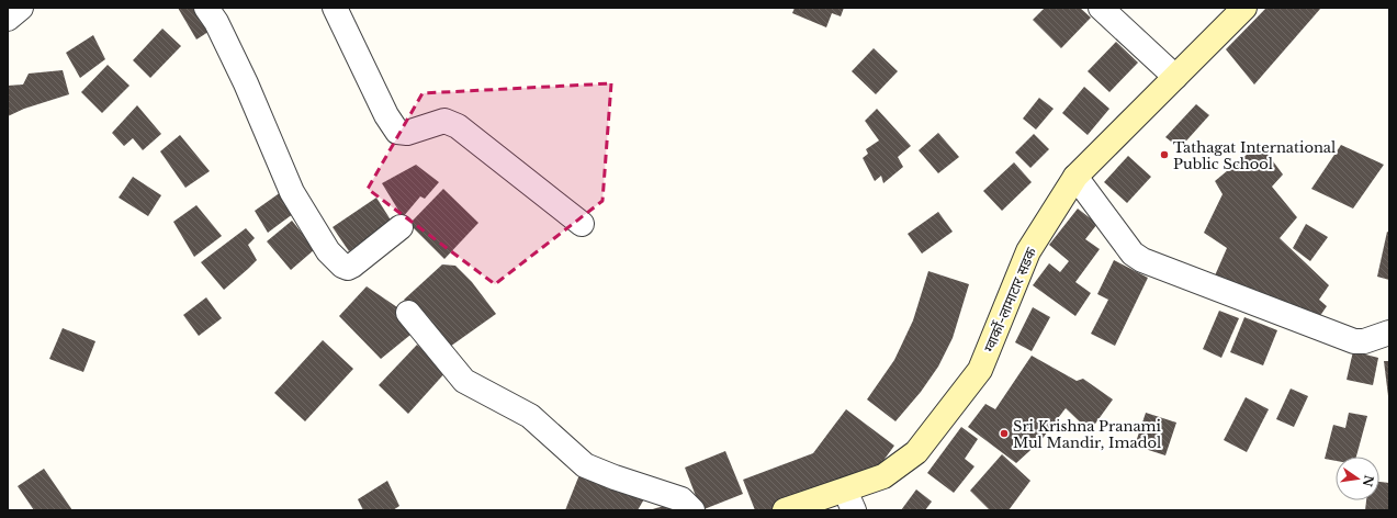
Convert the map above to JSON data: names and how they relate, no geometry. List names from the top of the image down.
{
  "streets": {
    "main road": ["ग्वार्को-लामाटार सडक"]
  },
  "places": ["Tathagat International Public School", "Sri Krishna Pranami Mul Mandir, Imadol"],
  "north": "right"
}
